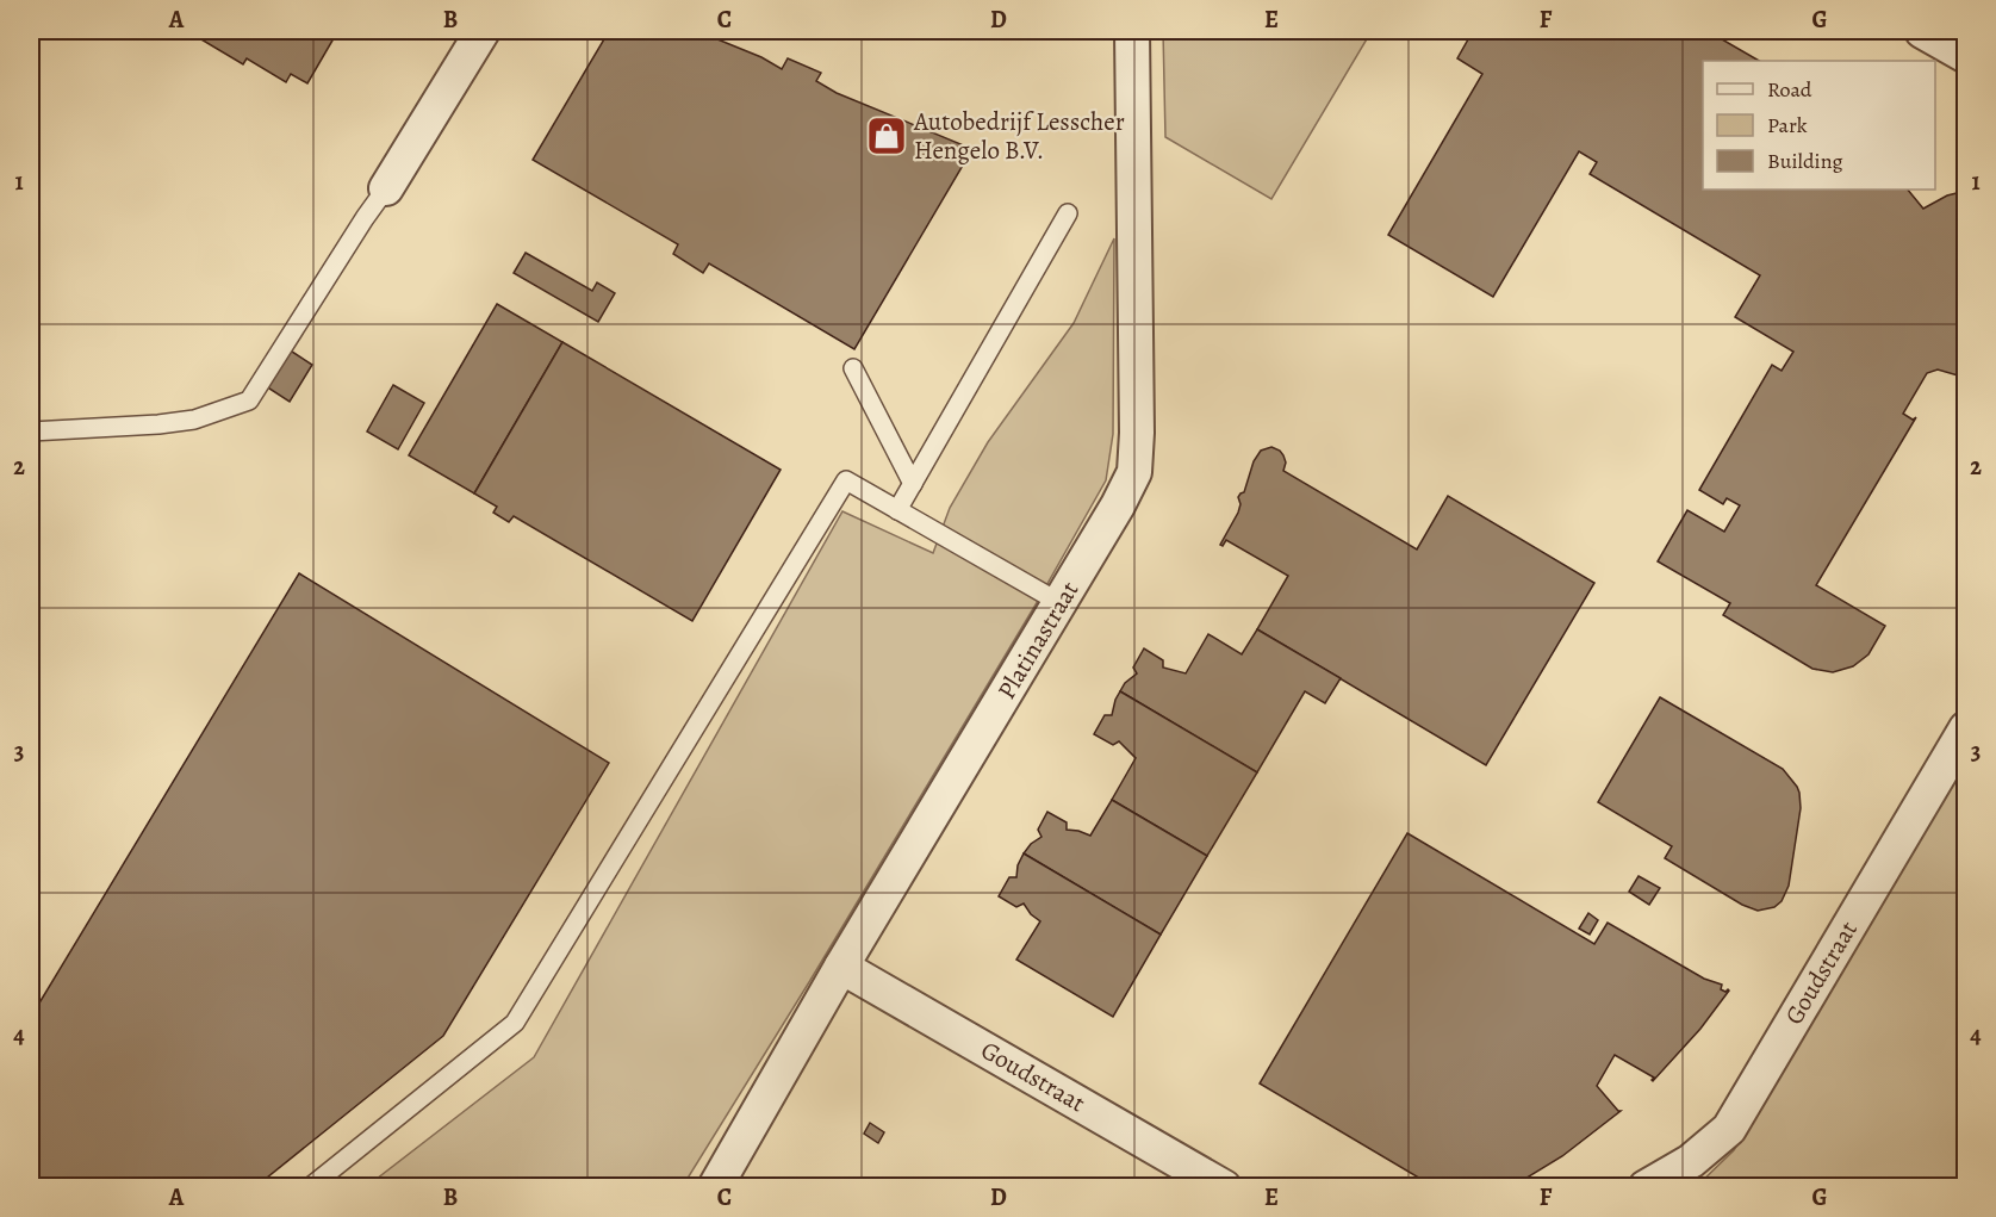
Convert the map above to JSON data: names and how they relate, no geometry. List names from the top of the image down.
{
  "streets": {
    "street": ["Platinastraat", "Goudstraat"]
  },
  "crossings": [
    ["Platinastraat", "Goudstraat"]
  ],
  "places": {
    "shop": ["Autobedrijf Lesscher Hengelo B.V."]
  },
  "legend": ["Road", "Park", "Building"],
  "grid": {
    "columns": [
      "A",
      "B",
      "C",
      "D",
      "E",
      "F",
      "G"
    ],
    "rows": [
      "1",
      "2",
      "3",
      "4"
    ]
  }
}
